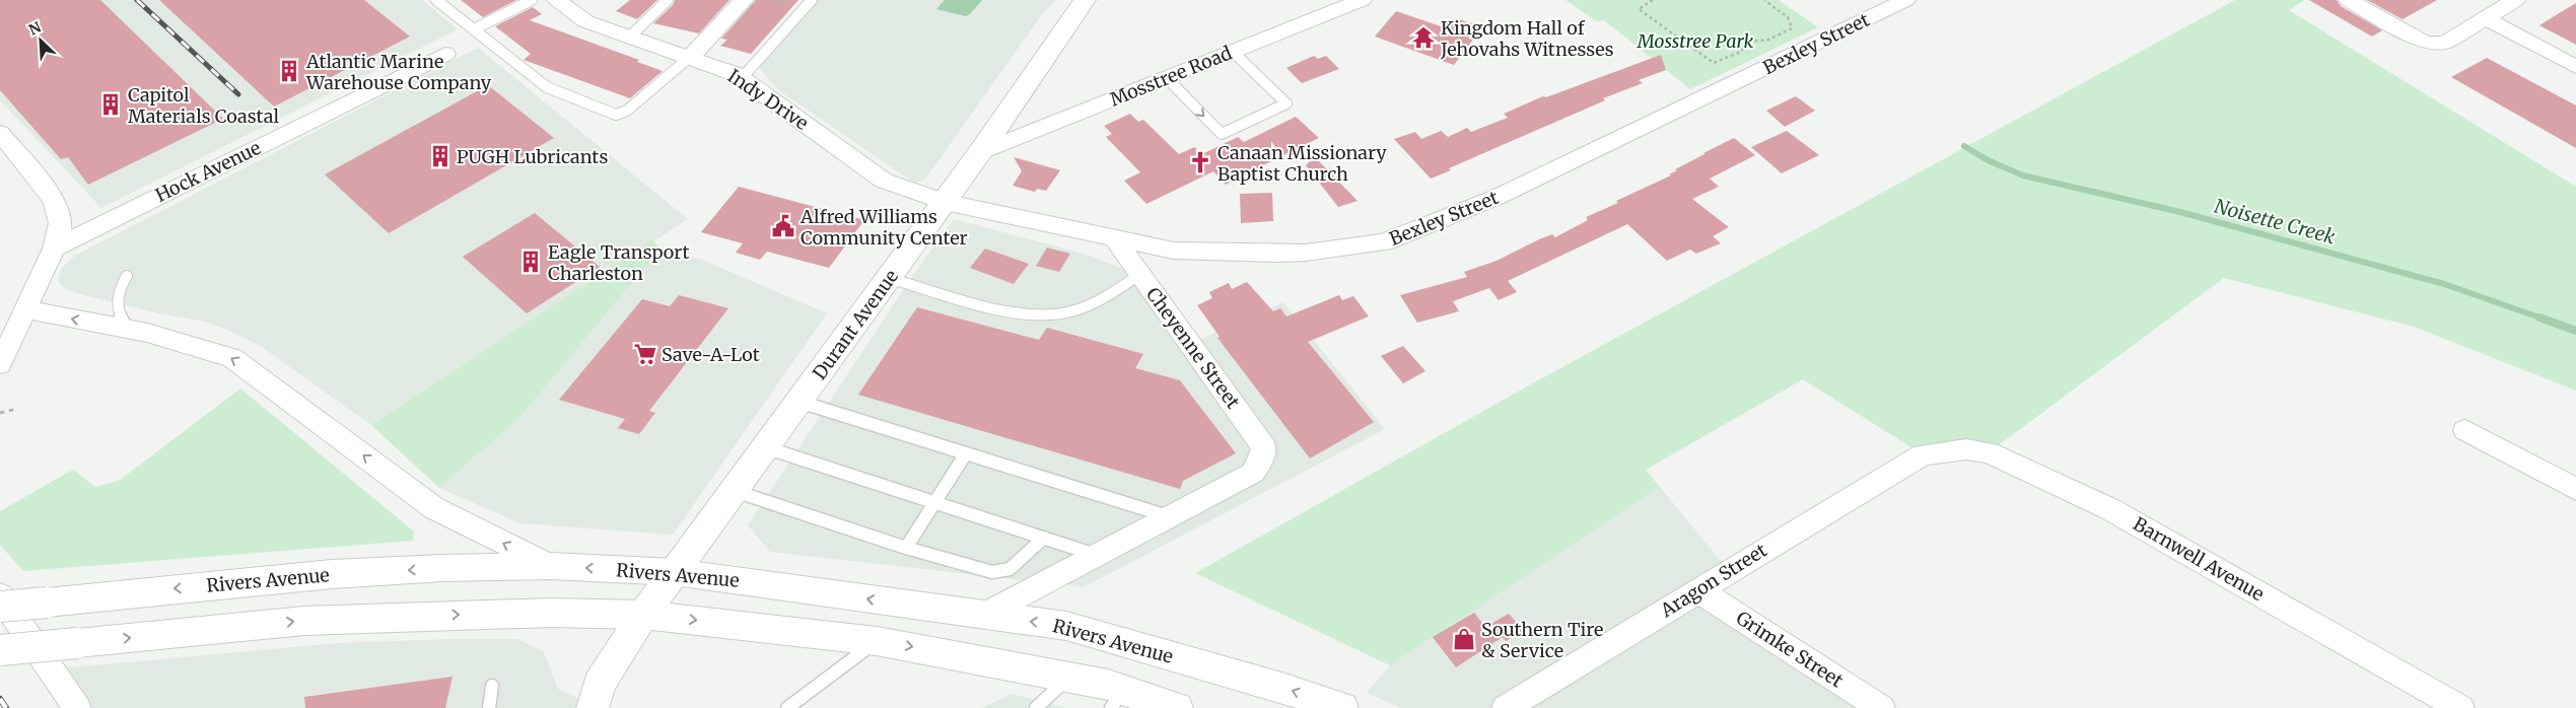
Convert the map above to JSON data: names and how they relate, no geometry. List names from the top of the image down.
{
  "streets": {
    "main road": ["Durant Avenue", "Rivers Avenue"],
    "street": [
      "Bexley Street",
      "Mosstree Road",
      "Indy Drive",
      "Hock Avenue",
      "Cheyenne Street",
      "Barnwell Avenue",
      "Aragon Street",
      "Grimke Street"
    ]
  },
  "crossings": [
    ["Bexley Street", "Indy Drive"],
    ["Bexley Street", "Durant Avenue"],
    ["Bexley Street", "Cheyenne Street"],
    ["Mosstree Road", "Durant Avenue"],
    ["Indy Drive", "Durant Avenue"],
    ["Durant Avenue", "Rivers Avenue"],
    ["Barnwell Avenue", "Aragon Street"],
    ["Aragon Street", "Grimke Street"]
  ],
  "water": ["Noisette Creek"],
  "parks": ["Mosstree Park"],
  "places": {
    "temple": ["Kingdom Hall of Jehovahs Witnesses"],
    "building": [
      "Atlantic Marine Warehouse Company",
      "Capitol Materials Coastal",
      "PUGH Lubricants",
      "Eagle Transport Charleston"
    ],
    "church": ["Canaan Missionary Baptist Church"],
    "public building": ["Alfred Williams Community Center"],
    "supermarket": ["Save-A-Lot"],
    "shop": ["Southern Tire & Service"]
  },
  "north": "top left"
}
